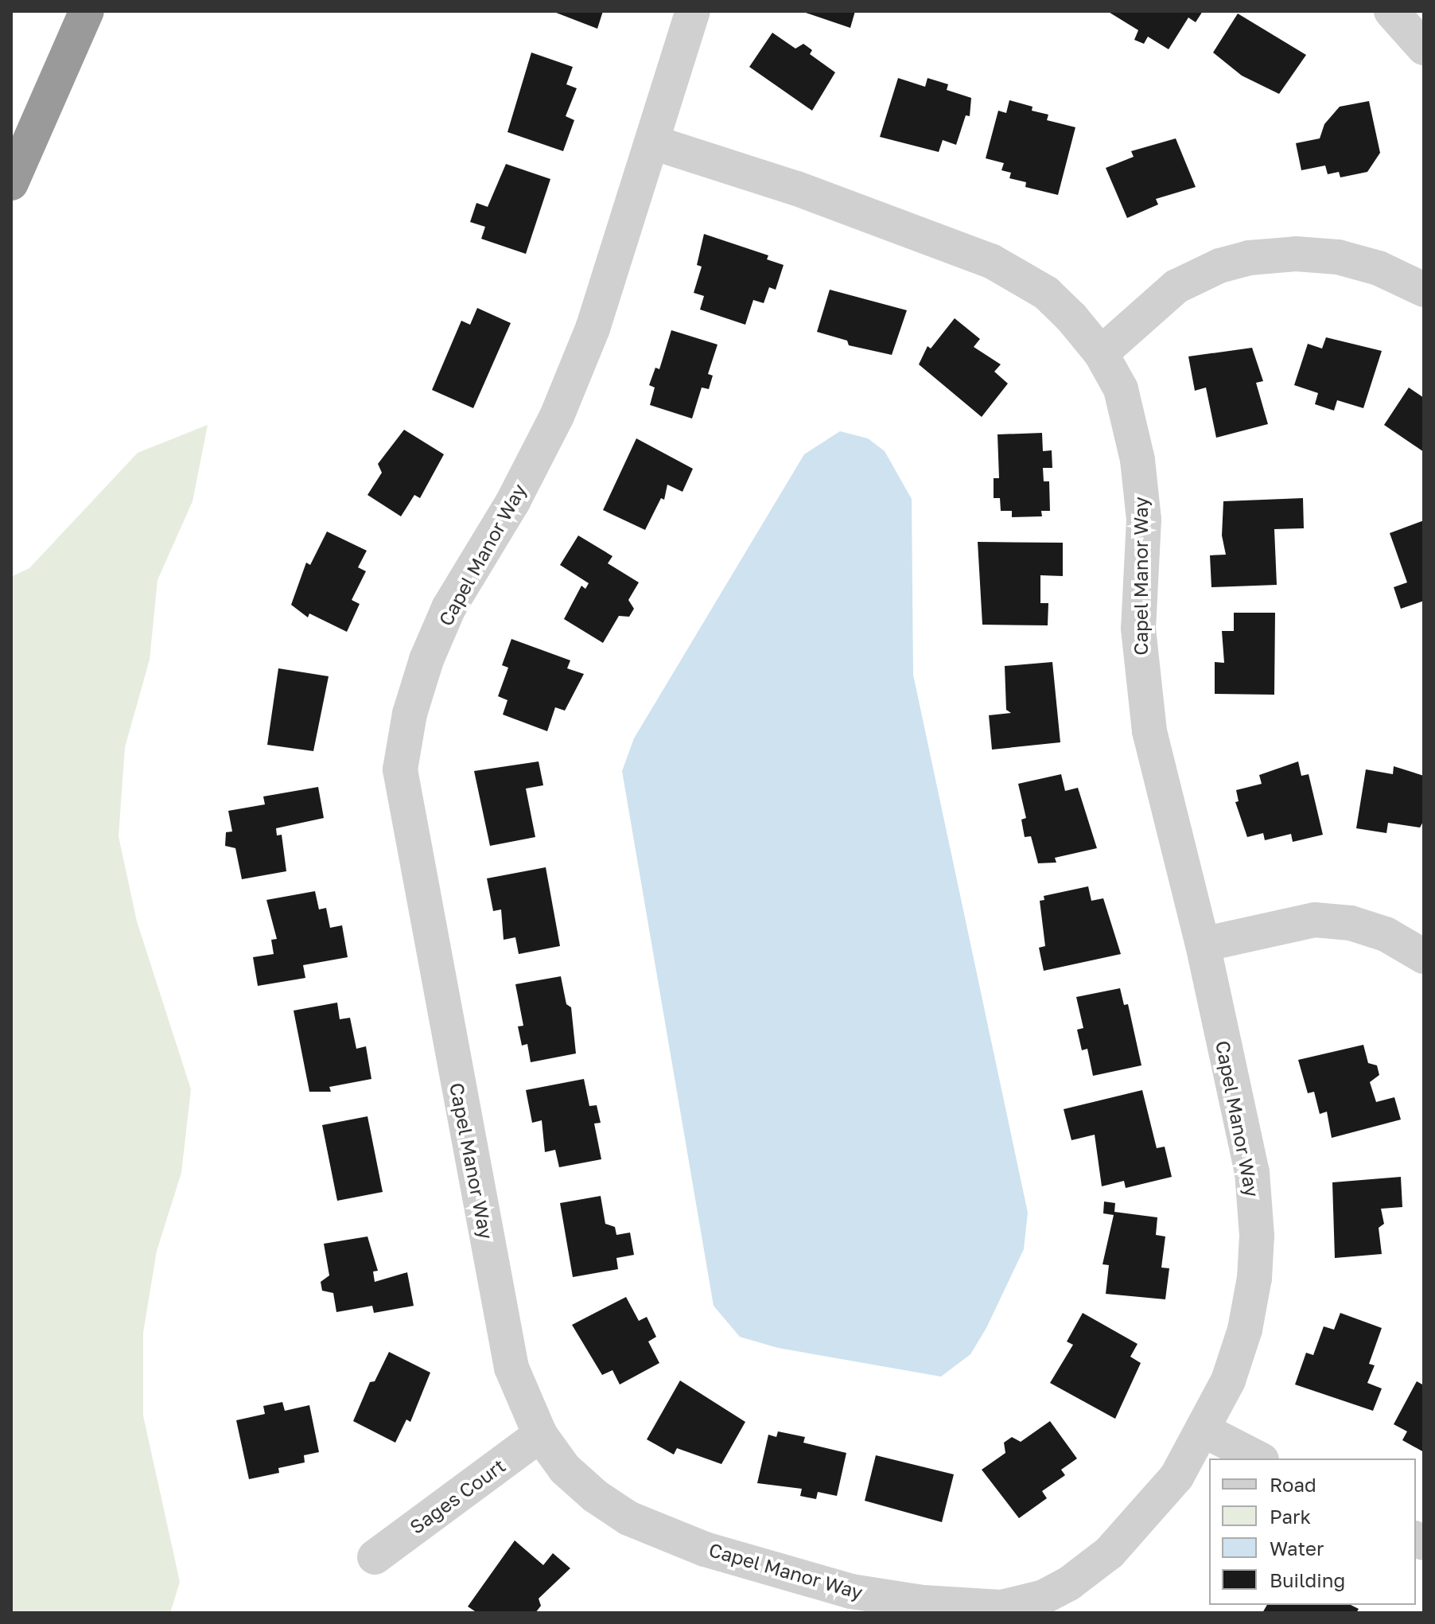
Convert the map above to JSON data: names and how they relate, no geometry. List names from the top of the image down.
{
  "streets": {
    "street": ["Capel Manor Way", "Sages Court"]
  },
  "crossings": [
    ["Capel Manor Way", "Sages Court"]
  ],
  "legend": [
    "Road",
    "Park",
    "Water",
    "Building"
  ]
}
